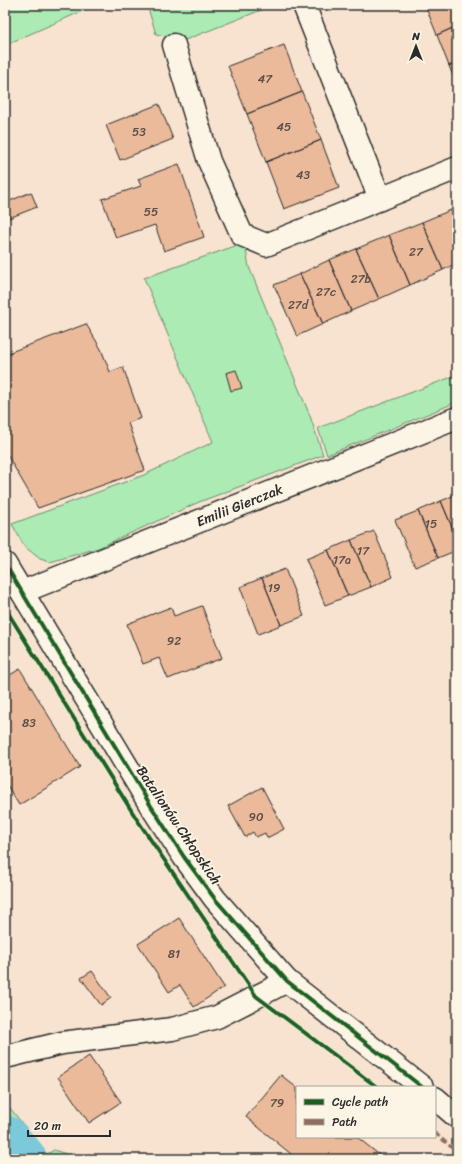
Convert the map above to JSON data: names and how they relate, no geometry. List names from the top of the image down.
{
  "streets": {
    "street": ["Emilii Gierczak", "Batalionów Chłopskich"]
  },
  "crossings": [
    ["Emilii Gierczak", "Batalionów Chłopskich"]
  ],
  "house_numbers": [
    "47",
    "45",
    "53",
    "43",
    "55",
    "27",
    "27b",
    "27c",
    "27d",
    "15",
    "17",
    "17a",
    "19",
    "92",
    "83",
    "90",
    "81",
    "79"
  ],
  "legend": ["Cycle path", "Path"],
  "scale_bar": "20 m",
  "north": "top"
}
